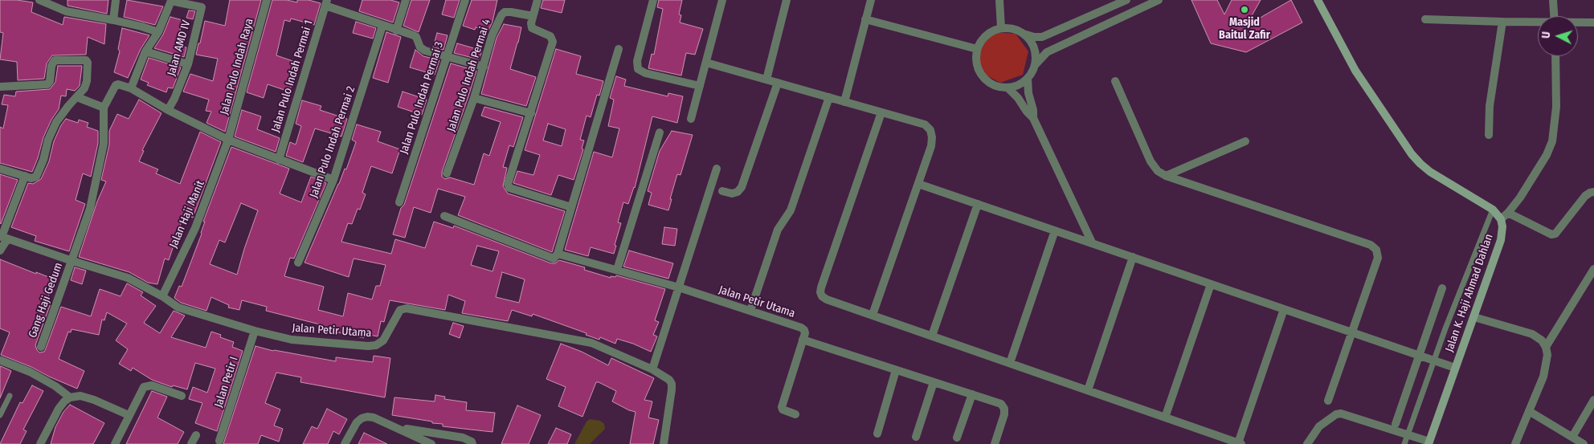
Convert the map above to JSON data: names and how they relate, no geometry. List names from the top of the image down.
{
  "streets": {
    "main road": ["Jalan K. Haji Ahmad Dahlan"],
    "street": [
      "Jalan AMD IV",
      "Jalan Pulo Indah Raya",
      "Jalan Pulo Indah Permai 4",
      "Jalan Pulo Indah Permai 1",
      "Jalan Pulo Indah Permai 3",
      "Jalan Pulo Indah Permai 2",
      "Jalan Haji Manit",
      "Gang Haji Gedum",
      "Jalan Petir Utama",
      "Jalan Petir I"
    ]
  },
  "crossings": [
    ["Jalan Pulo Indah Raya", "Jalan Haji Manit"],
    ["Jalan Haji Manit", "Jalan Petir Utama"],
    ["Gang Haji Gedum", "Jalan Petir Utama"],
    ["Jalan Petir Utama", "Jalan Petir I"]
  ],
  "places": ["Masjid Baitul Zafir"],
  "north": "left"
}
